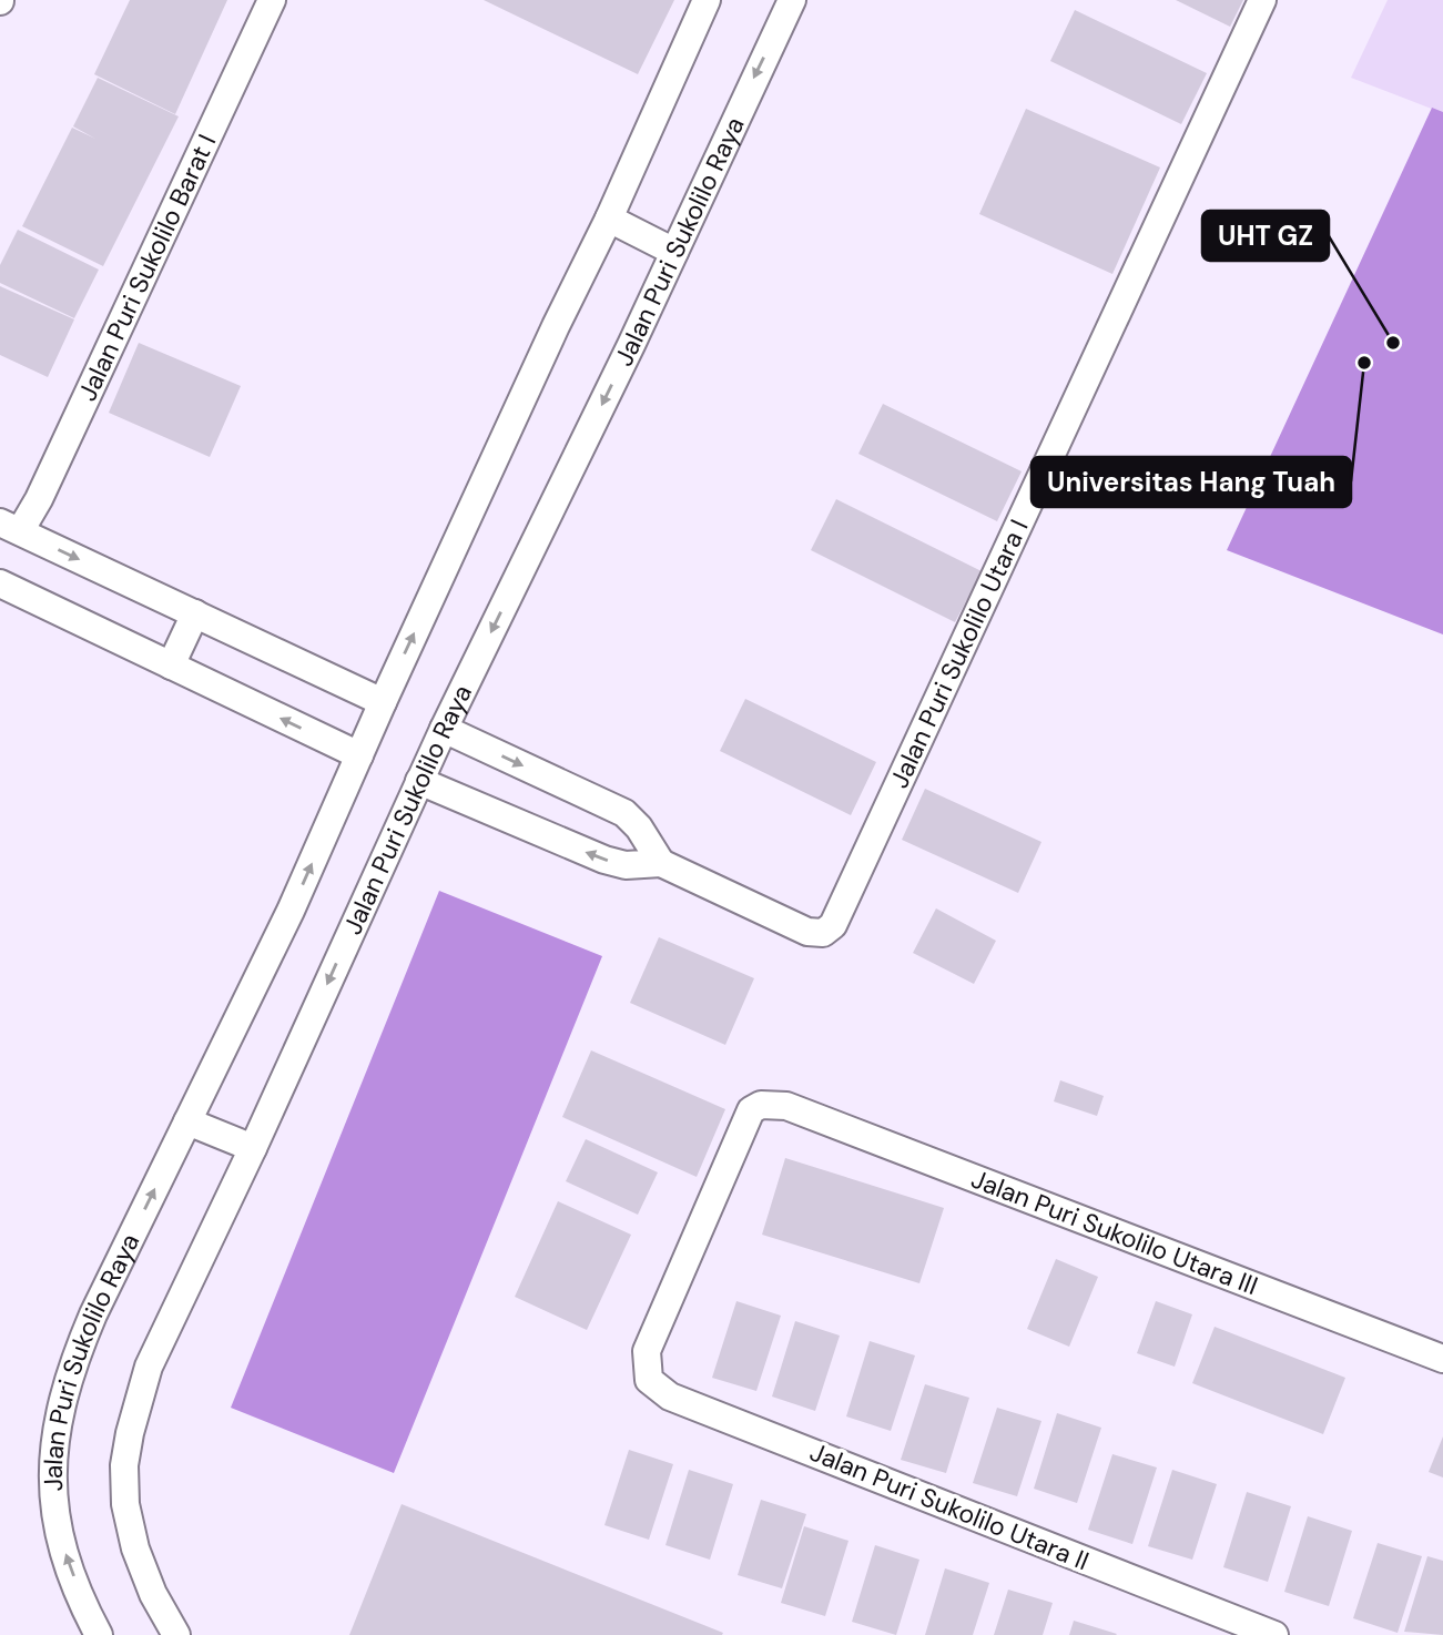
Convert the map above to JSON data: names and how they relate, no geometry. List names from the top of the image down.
{
  "streets": {
    "street": [
      "Jalan Puri Sukolilo Raya",
      "Jalan Puri Sukolilo Barat I",
      "Jalan Puri Sukolilo Utara I",
      "Jalan Puri Sukolilo Utara III",
      "Jalan Puri Sukolilo Utara II"
    ]
  },
  "crossings": [
    ["Jalan Puri Sukolilo Utara III", "Jalan Puri Sukolilo Utara II"]
  ],
  "places": ["UHT GZ", "Universitas Hang Tuah"]
}
